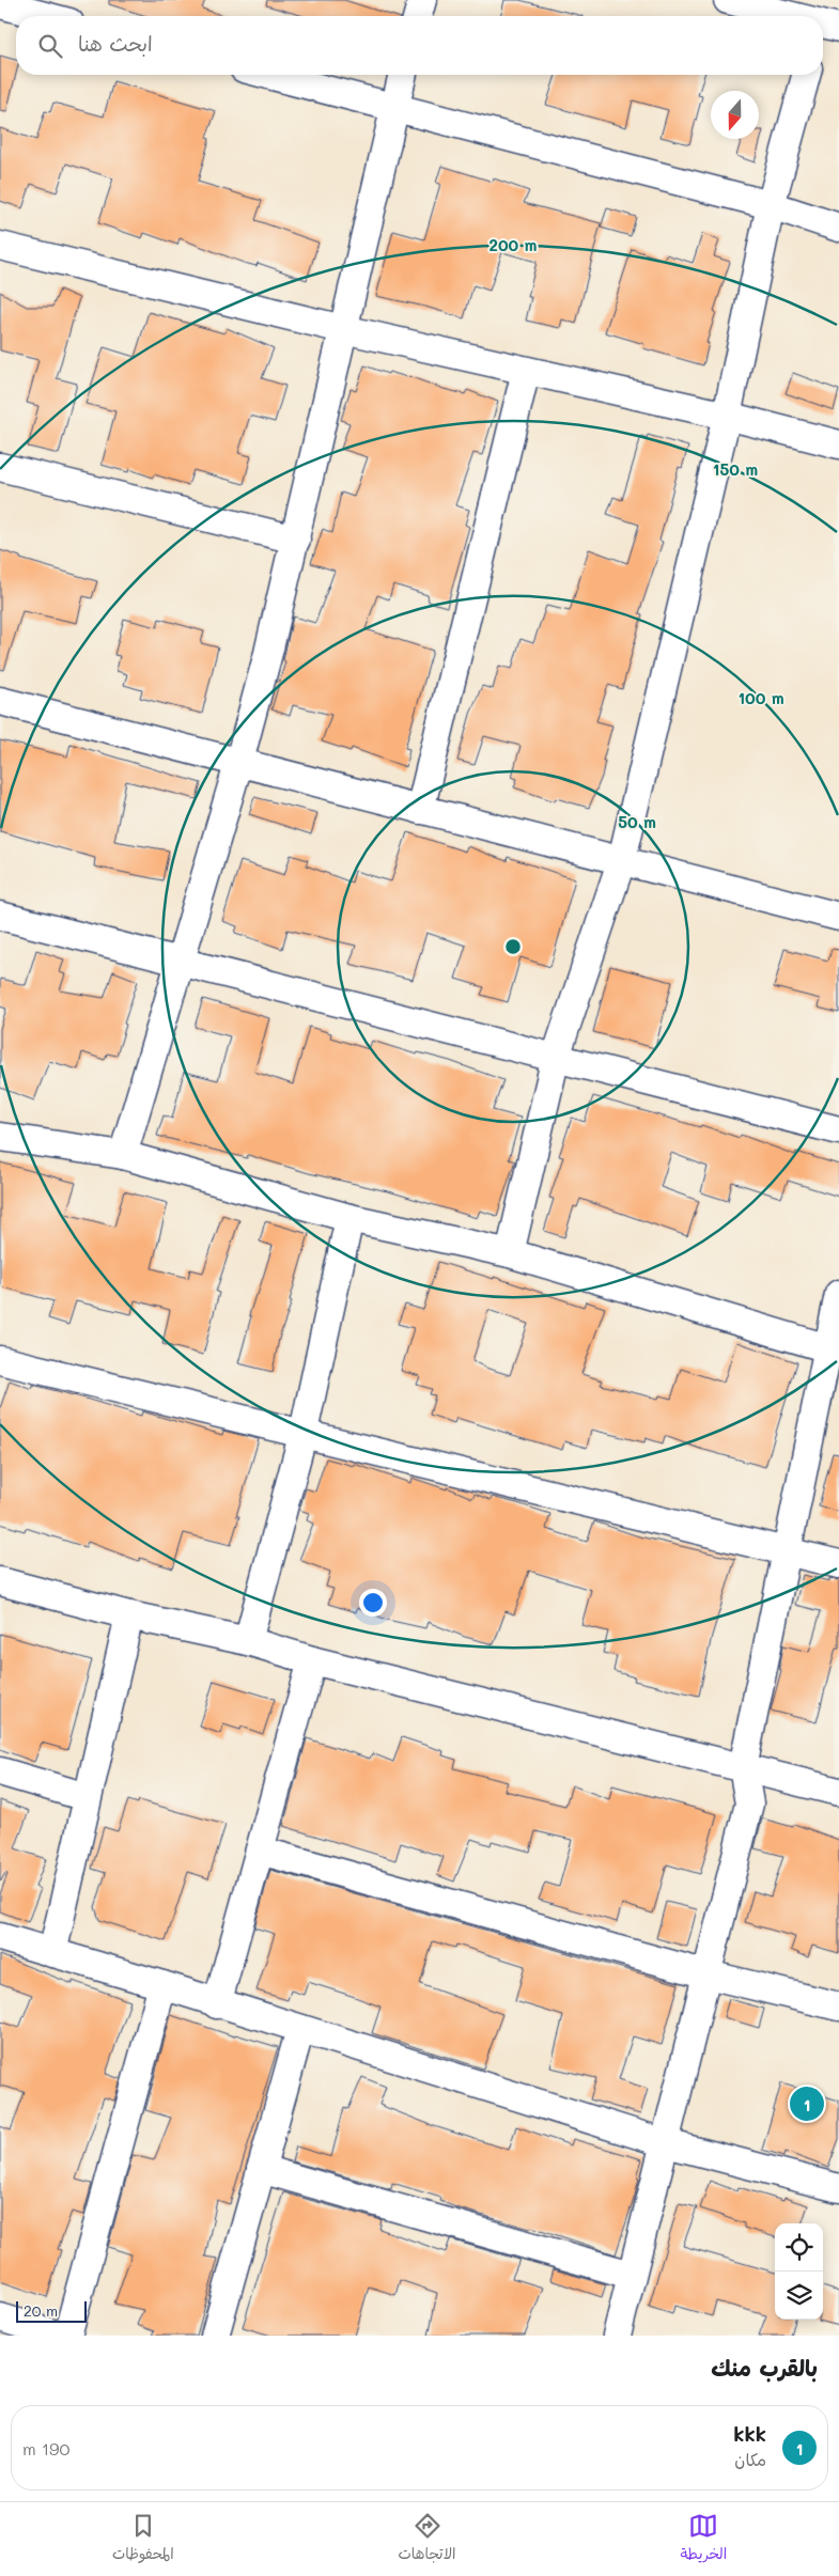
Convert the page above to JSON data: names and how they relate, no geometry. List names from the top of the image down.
{
  "scale_bar": "20 m",
  "north": "bottom",
  "page": {
    "search": "ابحث هنا",
    "pins": "1",
    "scale": "20 m",
    "heading": "بالقرب منك",
    "list": [
      {
        "mark": "1",
        "name": "kkk",
        "note": "مكان",
        "value": "190 m"
      }
    ],
    "nav": ["الخريطة", "الاتجاهات", "المحفوظات"]
  },
  "rings": [
    "200 m",
    "150 m",
    "100 m",
    "50 m"
  ]
}
